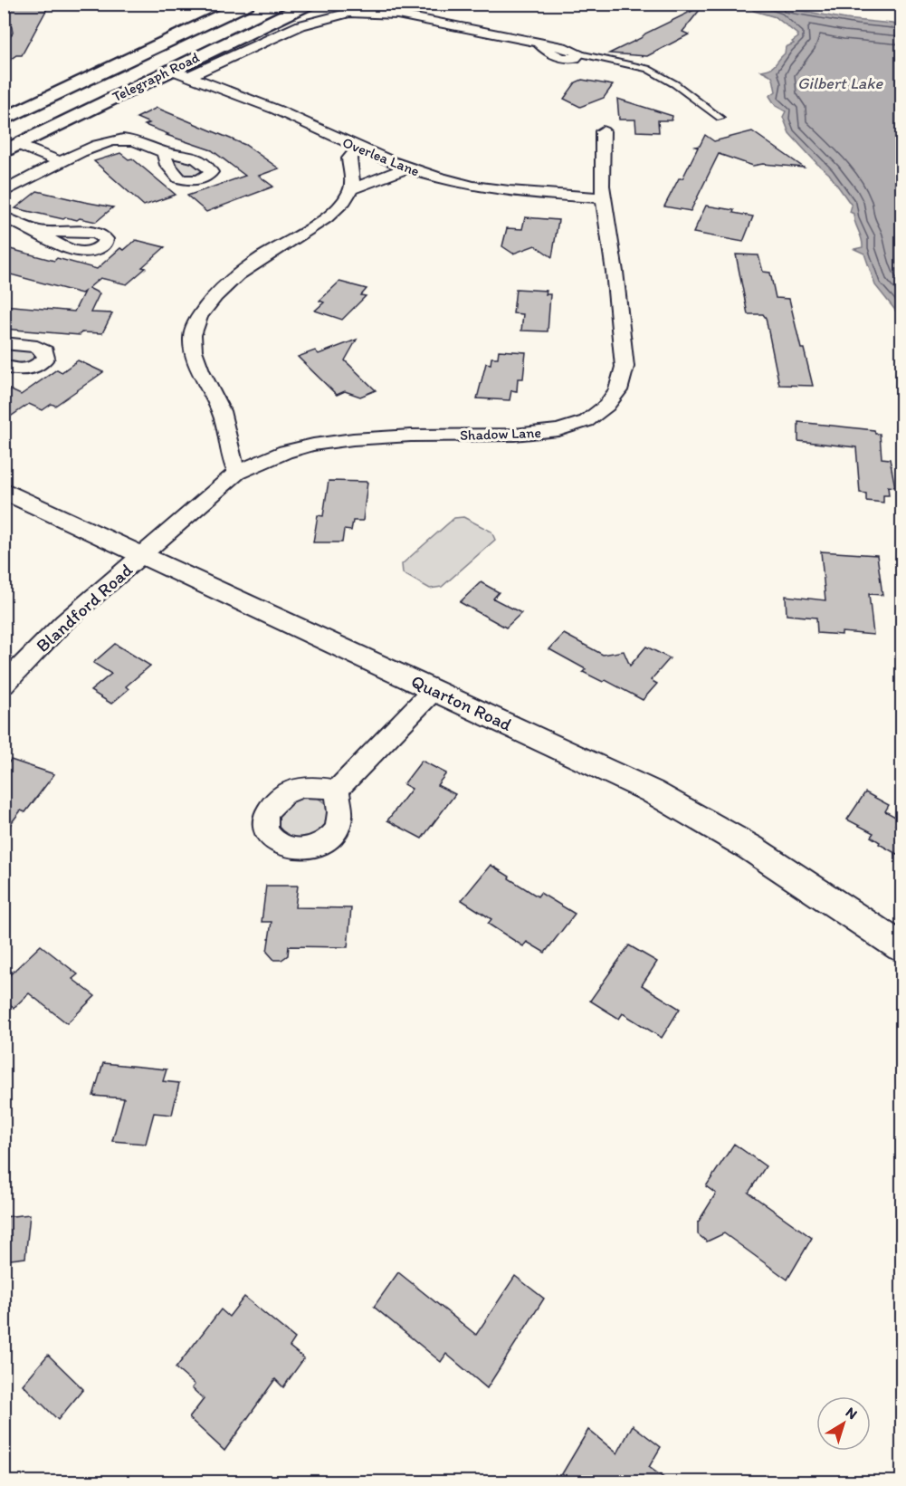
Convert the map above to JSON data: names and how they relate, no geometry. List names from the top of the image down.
{
  "streets": {
    "highway": ["Telegraph Road"],
    "street": [
      "Overlea Lane",
      "Shadow Lane",
      "Blandford Road",
      "Quarton Road"
    ]
  },
  "crossings": [
    ["Telegraph Road", "Overlea Lane"],
    ["Overlea Lane", "Shadow Lane"],
    ["Shadow Lane", "Blandford Road"],
    ["Shadow Lane", "Quarton Road"],
    ["Blandford Road", "Quarton Road"]
  ],
  "water": ["Gilbert Lake"],
  "north": "top right"
}
